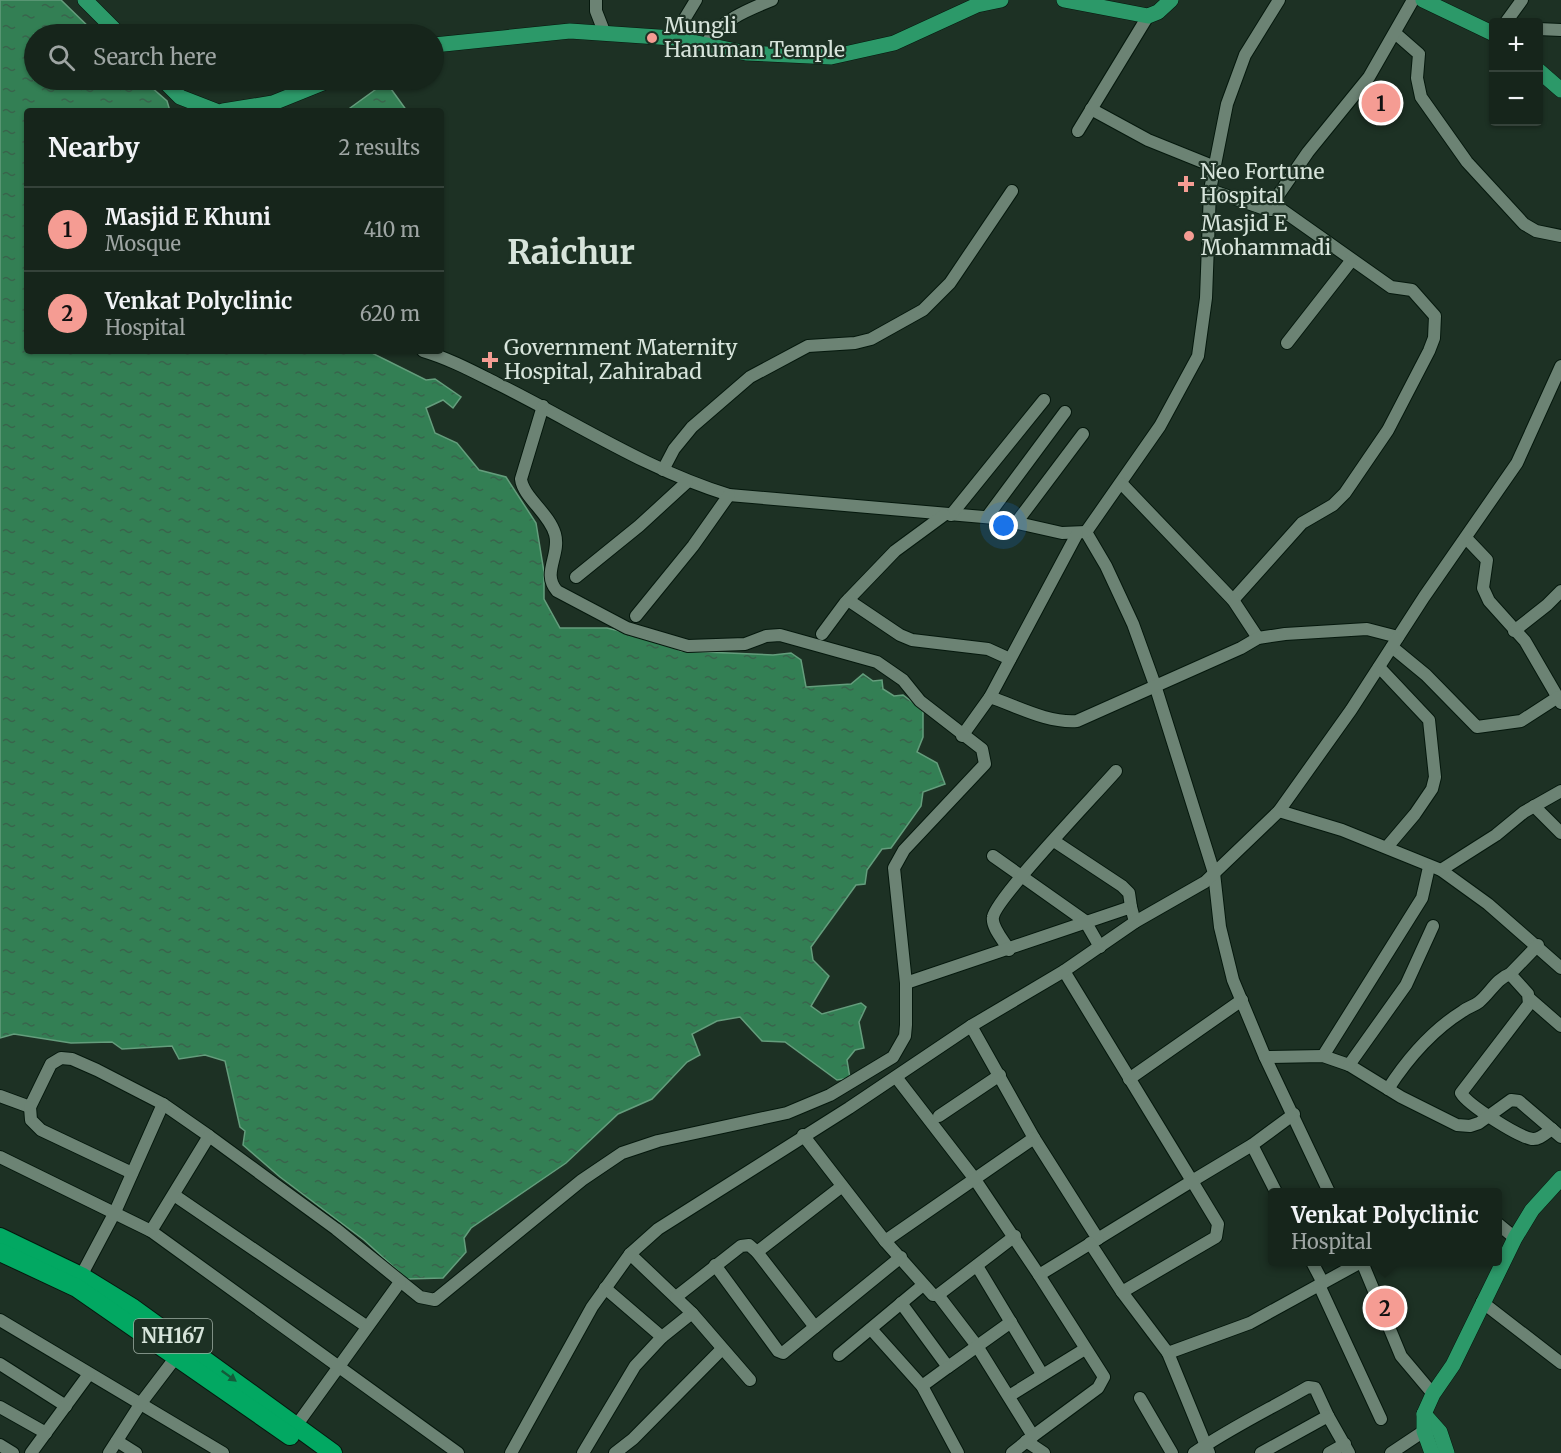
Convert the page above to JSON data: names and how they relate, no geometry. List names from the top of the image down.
{
  "streets": {
    "highway": ["NH167"]
  },
  "districts": ["Raichur"],
  "places": {
    "other": ["Mungli Hanuman Temple", "Masjid E Mohammadi"],
    "health": ["Neo Fortune Hospital", "Government Maternity Hospital, Zahirabad"]
  },
  "page": {
    "map_buttons": ["+", "−"],
    "search": "Search here",
    "pins": ["1", "2"],
    "heading": ["Nearby", "2 results"],
    "list": [
      {
        "mark": "1",
        "name": "Masjid E Khuni",
        "note": "Mosque",
        "value": "410 m"
      },
      {
        "mark": "2",
        "name": "Venkat Polyclinic",
        "note": "Hospital",
        "value": "620 m"
      }
    ],
    "popup": ["Venkat Polyclinic", "Hospital"]
  }
}
